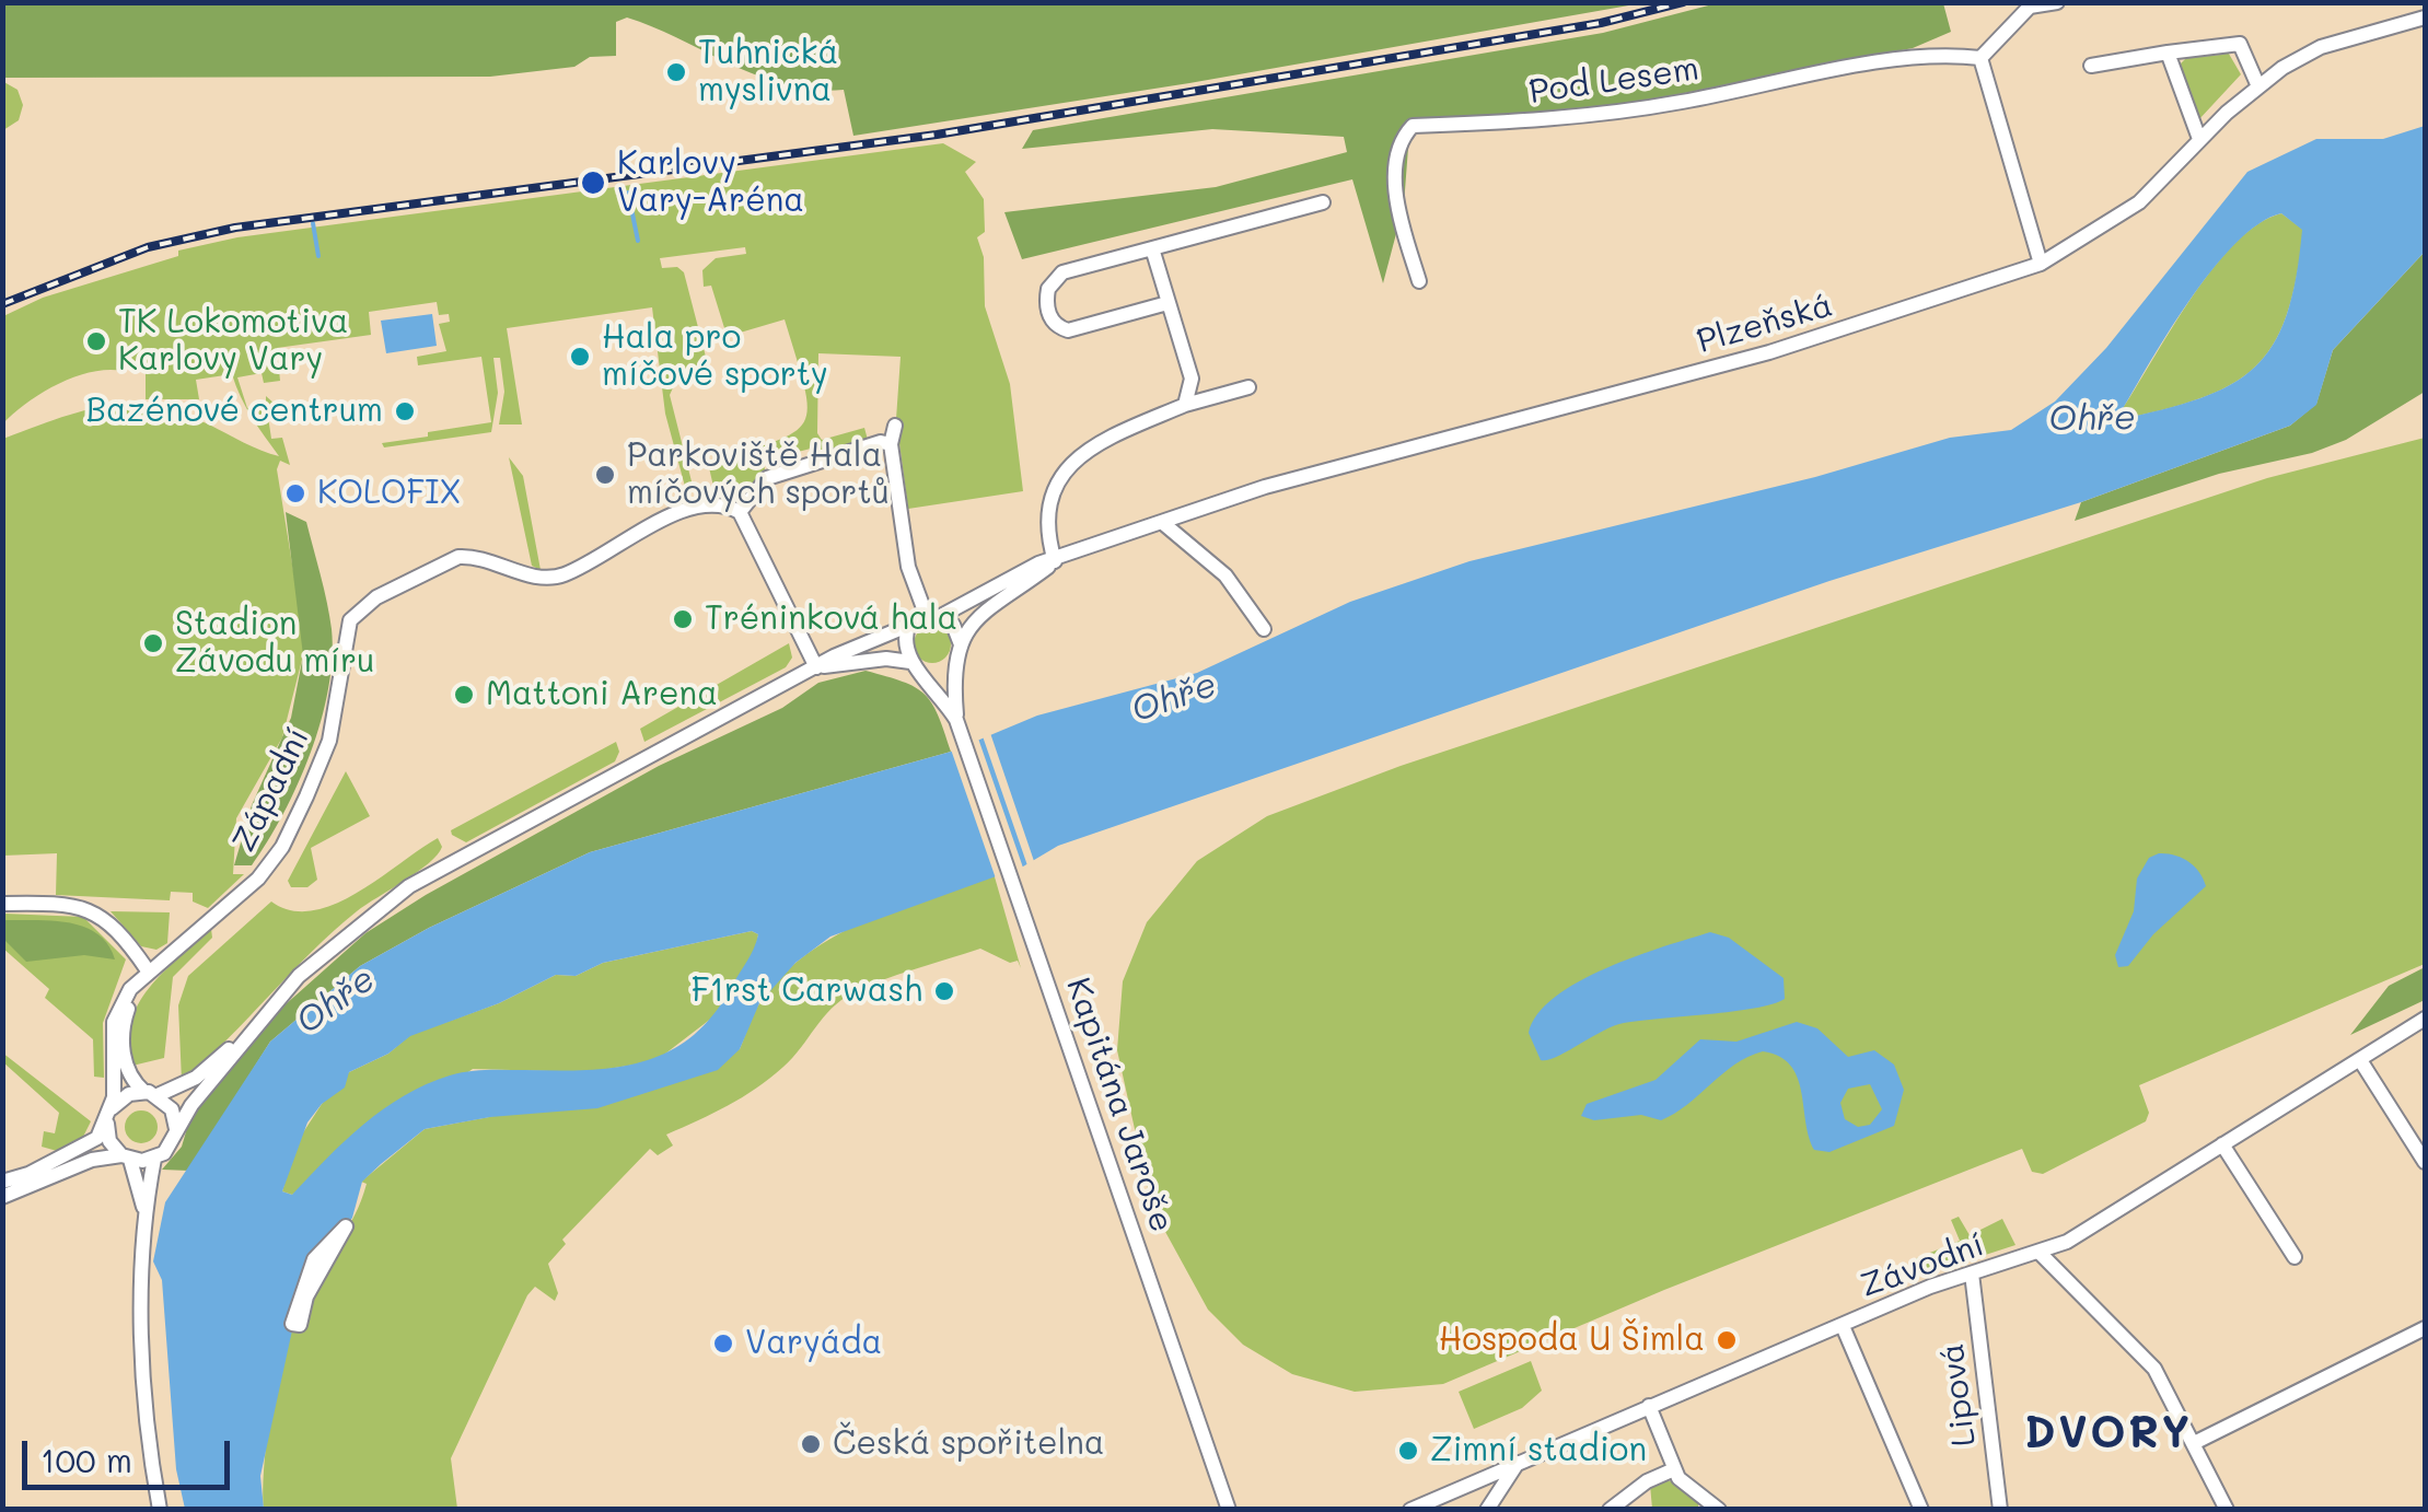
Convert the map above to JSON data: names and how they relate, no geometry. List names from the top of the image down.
{
  "streets": {
    "street": [
      "Pod Lesem",
      "Plzeňská",
      "Západní",
      "Kapitána Jaroše",
      "Závodní",
      "Lipová"
    ]
  },
  "crossings": [
    ["Plzeňská", "Kapitána Jaroše"],
    ["Závodní", "Lipová"]
  ],
  "districts": ["DVORY"],
  "water": ["Ohře"],
  "places": [
    "Tuhnická myslivna",
    "Karlovy Vary-Aréna",
    "TK Lokomotiva Karlovy Vary",
    "Hala pro míčové sporty",
    "Bazénové centrum",
    "Parkoviště Hala míčových sportů",
    "KOLOFIX",
    "Tréninková hala",
    "Stadion Závodu míru",
    "Mattoni Arena",
    "F1rst Carwash",
    "Hospoda U Šimla",
    "Varyáda",
    "Česká spořitelna",
    "Zimní stadion"
  ],
  "scale_bar": "100 m"
}
